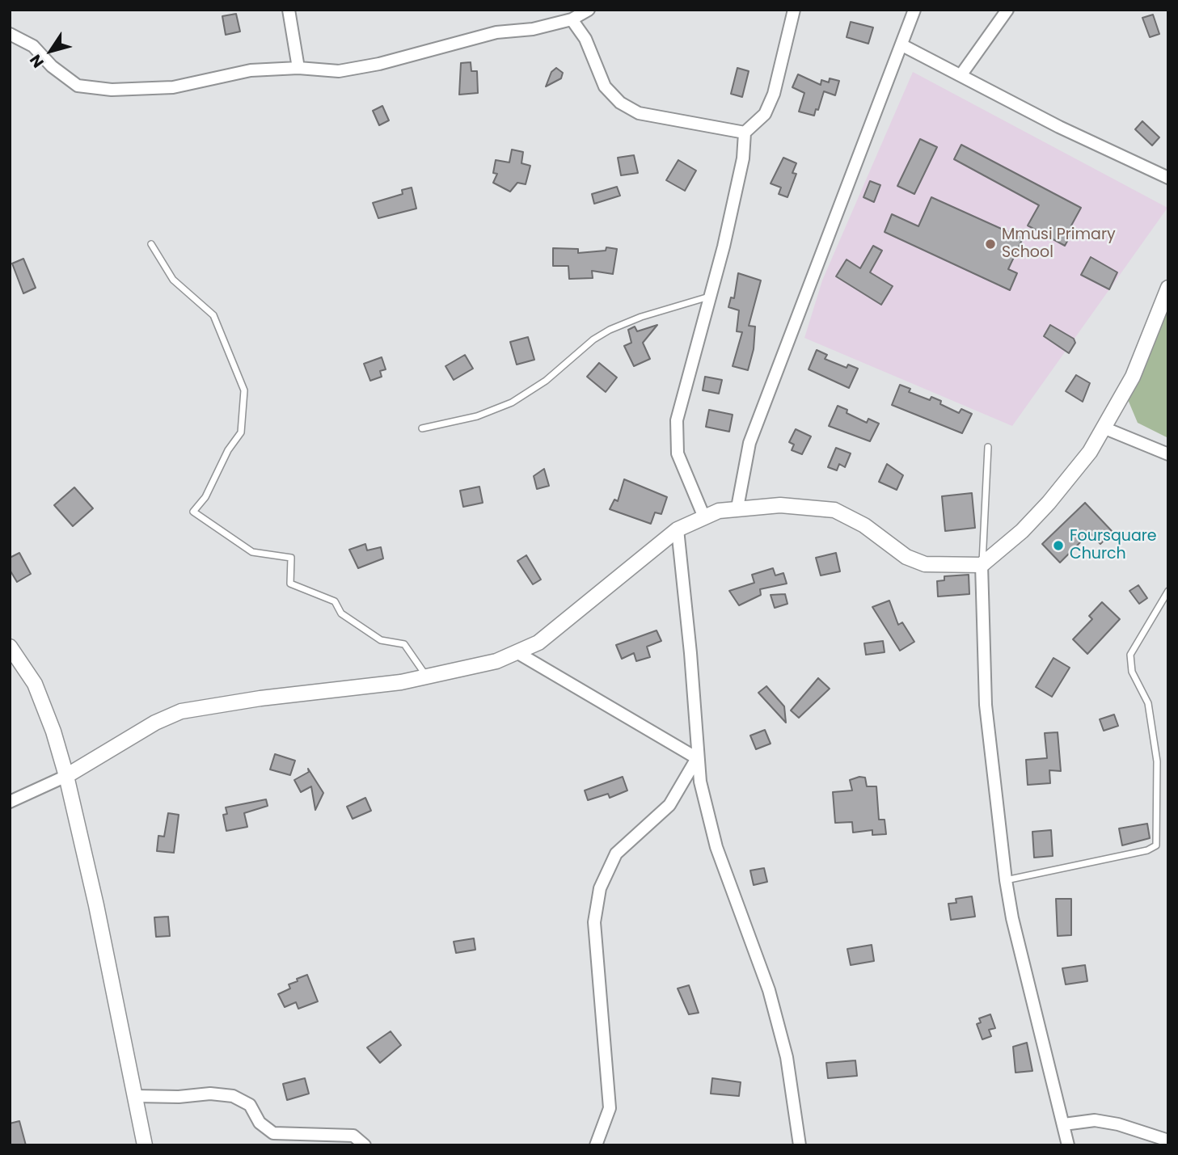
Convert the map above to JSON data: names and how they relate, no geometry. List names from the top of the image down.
{
  "places": ["Mmusi Primary School", "Foursquare Church"],
  "north": "bottom left"
}
